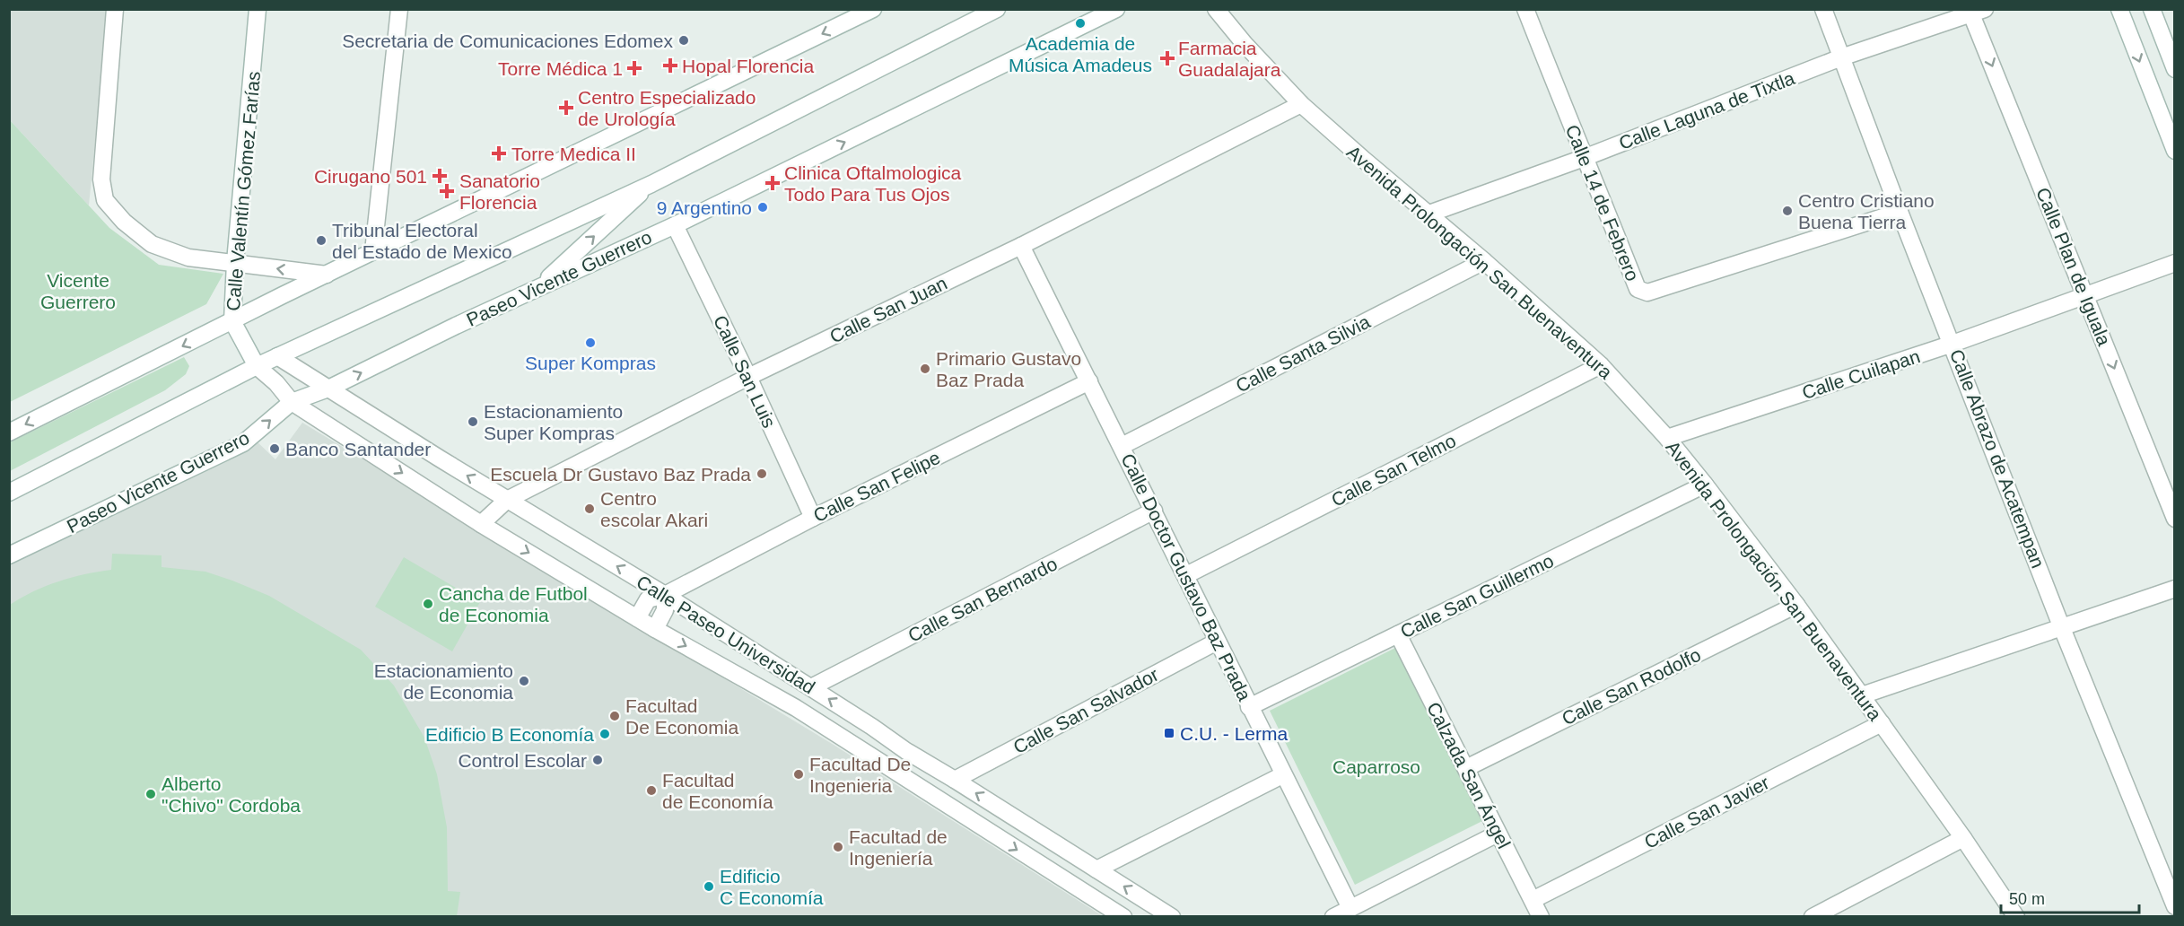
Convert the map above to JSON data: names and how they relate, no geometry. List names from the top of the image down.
{
  "streets": {
    "street": [
      "Calle Laguna de Tixtla",
      "Calle Valentín Gómez Farías",
      "Calle 14 de Febrero",
      "Avenida Prolongación San Buenaventura",
      "Calle Plan de Iguala",
      "Paseo Vicente Guerrero",
      "Calle San Juan",
      "Calle Santa Silvia",
      "Calle San Luis",
      "Calle Cuilapan",
      "Calle Abrazo de Acatempan",
      "Calle San Telmo",
      "Calle San Felipe",
      "Calle Doctor Gustavo Baz Prada",
      "Calle San Guillermo",
      "Calle San Bernardo",
      "Calle Paseo Universidad",
      "Calle San Rodolfo",
      "Calle San Salvador",
      "Calzada San Ángel",
      "Calle San Javier"
    ]
  },
  "crossings": [
    ["Calle Laguna de Tixtla", "Calle 14 de Febrero"],
    ["Calle Laguna de Tixtla", "Avenida Prolongación San Buenaventura"],
    ["Calle Laguna de Tixtla", "Calle Plan de Iguala"],
    ["Calle Laguna de Tixtla", "Calle Abrazo de Acatempan"],
    ["Calle Valentín Gómez Farías", "Calle Paseo Universidad"],
    ["Calle 14 de Febrero", "Calle Abrazo de Acatempan"],
    ["Avenida Prolongación San Buenaventura", "Calle San Juan"],
    ["Avenida Prolongación San Buenaventura", "Calle Santa Silvia"],
    ["Avenida Prolongación San Buenaventura", "Calle Cuilapan"],
    ["Avenida Prolongación San Buenaventura", "Calle San Telmo"],
    ["Avenida Prolongación San Buenaventura", "Calle San Guillermo"],
    ["Avenida Prolongación San Buenaventura", "Calle San Rodolfo"],
    ["Avenida Prolongación San Buenaventura", "Calle San Javier"],
    ["Calle Plan de Iguala", "Calle Cuilapan"],
    ["Paseo Vicente Guerrero", "Calle San Luis"],
    ["Paseo Vicente Guerrero", "Calle Paseo Universidad"],
    ["Calle San Juan", "Calle San Luis"],
    ["Calle San Juan", "Calle Doctor Gustavo Baz Prada"],
    ["Calle San Juan", "Calle Paseo Universidad"],
    ["Calle Santa Silvia", "Calle Doctor Gustavo Baz Prada"],
    ["Calle San Luis", "Calle San Felipe"],
    ["Calle Cuilapan", "Calle Abrazo de Acatempan"],
    ["Calle San Telmo", "Calle Doctor Gustavo Baz Prada"],
    ["Calle San Felipe", "Calle Doctor Gustavo Baz Prada"],
    ["Calle San Felipe", "Calle Paseo Universidad"],
    ["Calle Doctor Gustavo Baz Prada", "Calle San Guillermo"],
    ["Calle Doctor Gustavo Baz Prada", "Calle San Bernardo"],
    ["Calle Doctor Gustavo Baz Prada", "Calle San Salvador"],
    ["Calle San Guillermo", "Calzada San Ángel"],
    ["Calle San Bernardo", "Calle Paseo Universidad"],
    ["Calle Paseo Universidad", "Calle San Salvador"],
    ["Calle San Rodolfo", "Calzada San Ángel"],
    ["Calzada San Ángel", "Calle San Javier"]
  ],
  "one_way": ["Calle Plan de Iguala"],
  "parks": ["Vicente Guerrero", "Caparroso"],
  "places": {
    "other": [
      "Academia de Música Amadeus",
      "Secretaria de Comunicaciones Edomex",
      "9 Argentino",
      "Centro Cristiano Buena Tierra",
      "Tribunal Electoral del Estado de Mexico",
      "Super Kompras",
      "Primario Gustavo Baz Prada",
      "Estacionamiento Super Kompras",
      "Banco Santander",
      "Escuela Dr Gustavo Baz Prada",
      "Centro escolar Akari",
      "Cancha de Futbol de Economia",
      "Estacionamiento de Economia",
      "Facultad De Economia",
      "Edificio B Economía",
      "Control Escolar",
      "Facultad De Ingenieria",
      "Facultad de Economía",
      "Alberto \"Chivo\" Cordoba",
      "Facultad de Ingeniería",
      "Edificio C Economía"
    ],
    "health": [
      "Farmacia Guadalajara",
      "Hopal Florencia",
      "Torre Médica 1",
      "Centro Especializado de Urología",
      "Torre Medica II",
      "Cirugano 501",
      "Clinica Oftalmologica Todo Para Tus Ojos",
      "Sanatorio Florencia"
    ],
    "transit": ["C.U. - Lerma"]
  },
  "scale_bar": "50 m"
}
